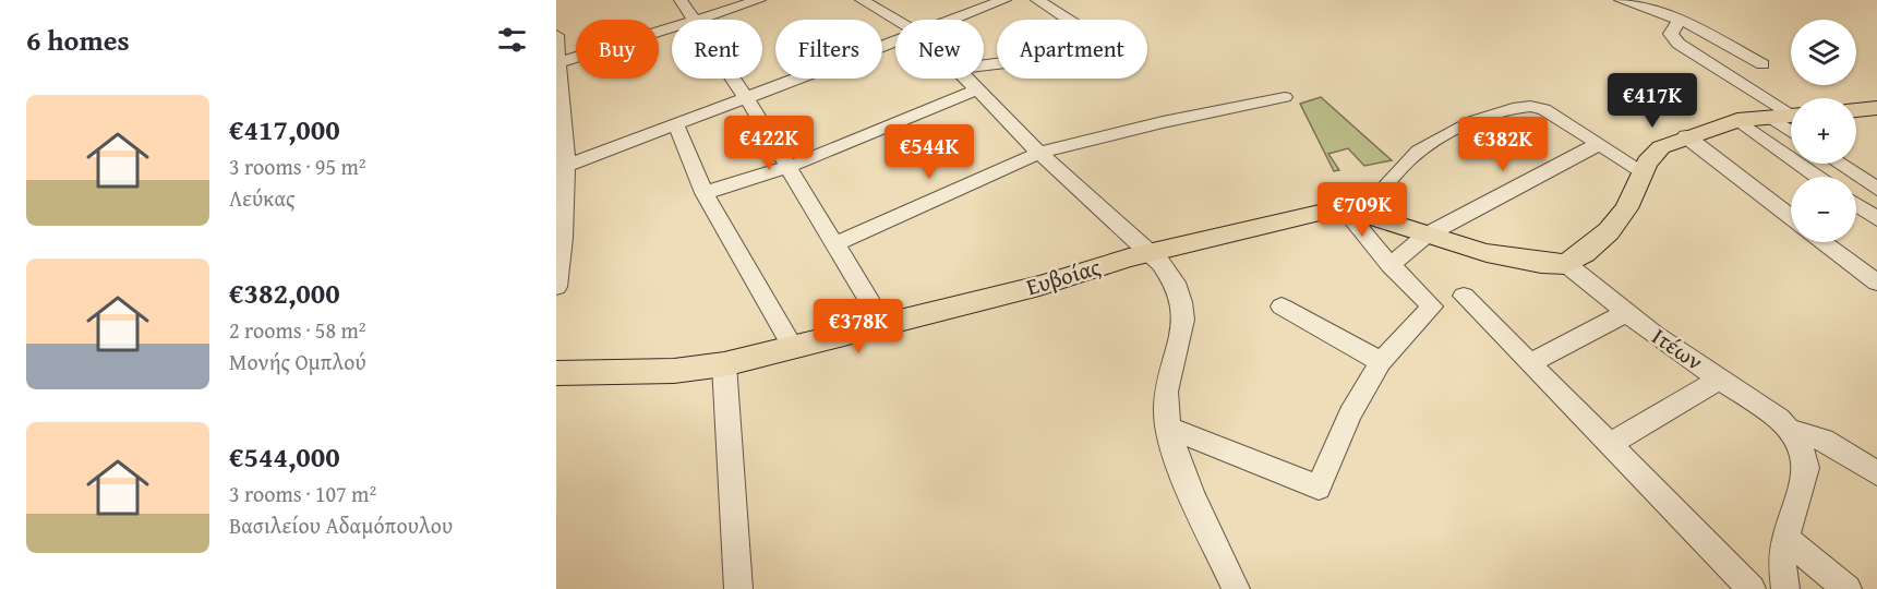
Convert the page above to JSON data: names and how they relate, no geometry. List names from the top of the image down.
{
  "streets": {
    "main road": ["Ευβοίας"],
    "street": ["Ιτέων"]
  },
  "crossings": [
    ["Ευβοίας", "Ιτέων"]
  ],
  "page": {
    "heading": "6 homes",
    "map_buttons": ["+", "−"],
    "chip": [
      "Buy",
      "Rent",
      "Filters",
      "New",
      "Apartment"
    ],
    "price": [
      "€417K",
      "€422K",
      "€382K",
      "€544K",
      "€709K",
      "€378K"
    ],
    "list": [
      {
        "name": "€417,000",
        "note": "3 rooms · 95 m² · Λεύκας"
      },
      {
        "name": "€382,000",
        "note": "2 rooms · 58 m² · Μονής Ομπλού"
      },
      {
        "name": "€544,000",
        "note": "3 rooms · 107 m² · Βασιλείου Αδαμόπουλου"
      }
    ]
  }
}
